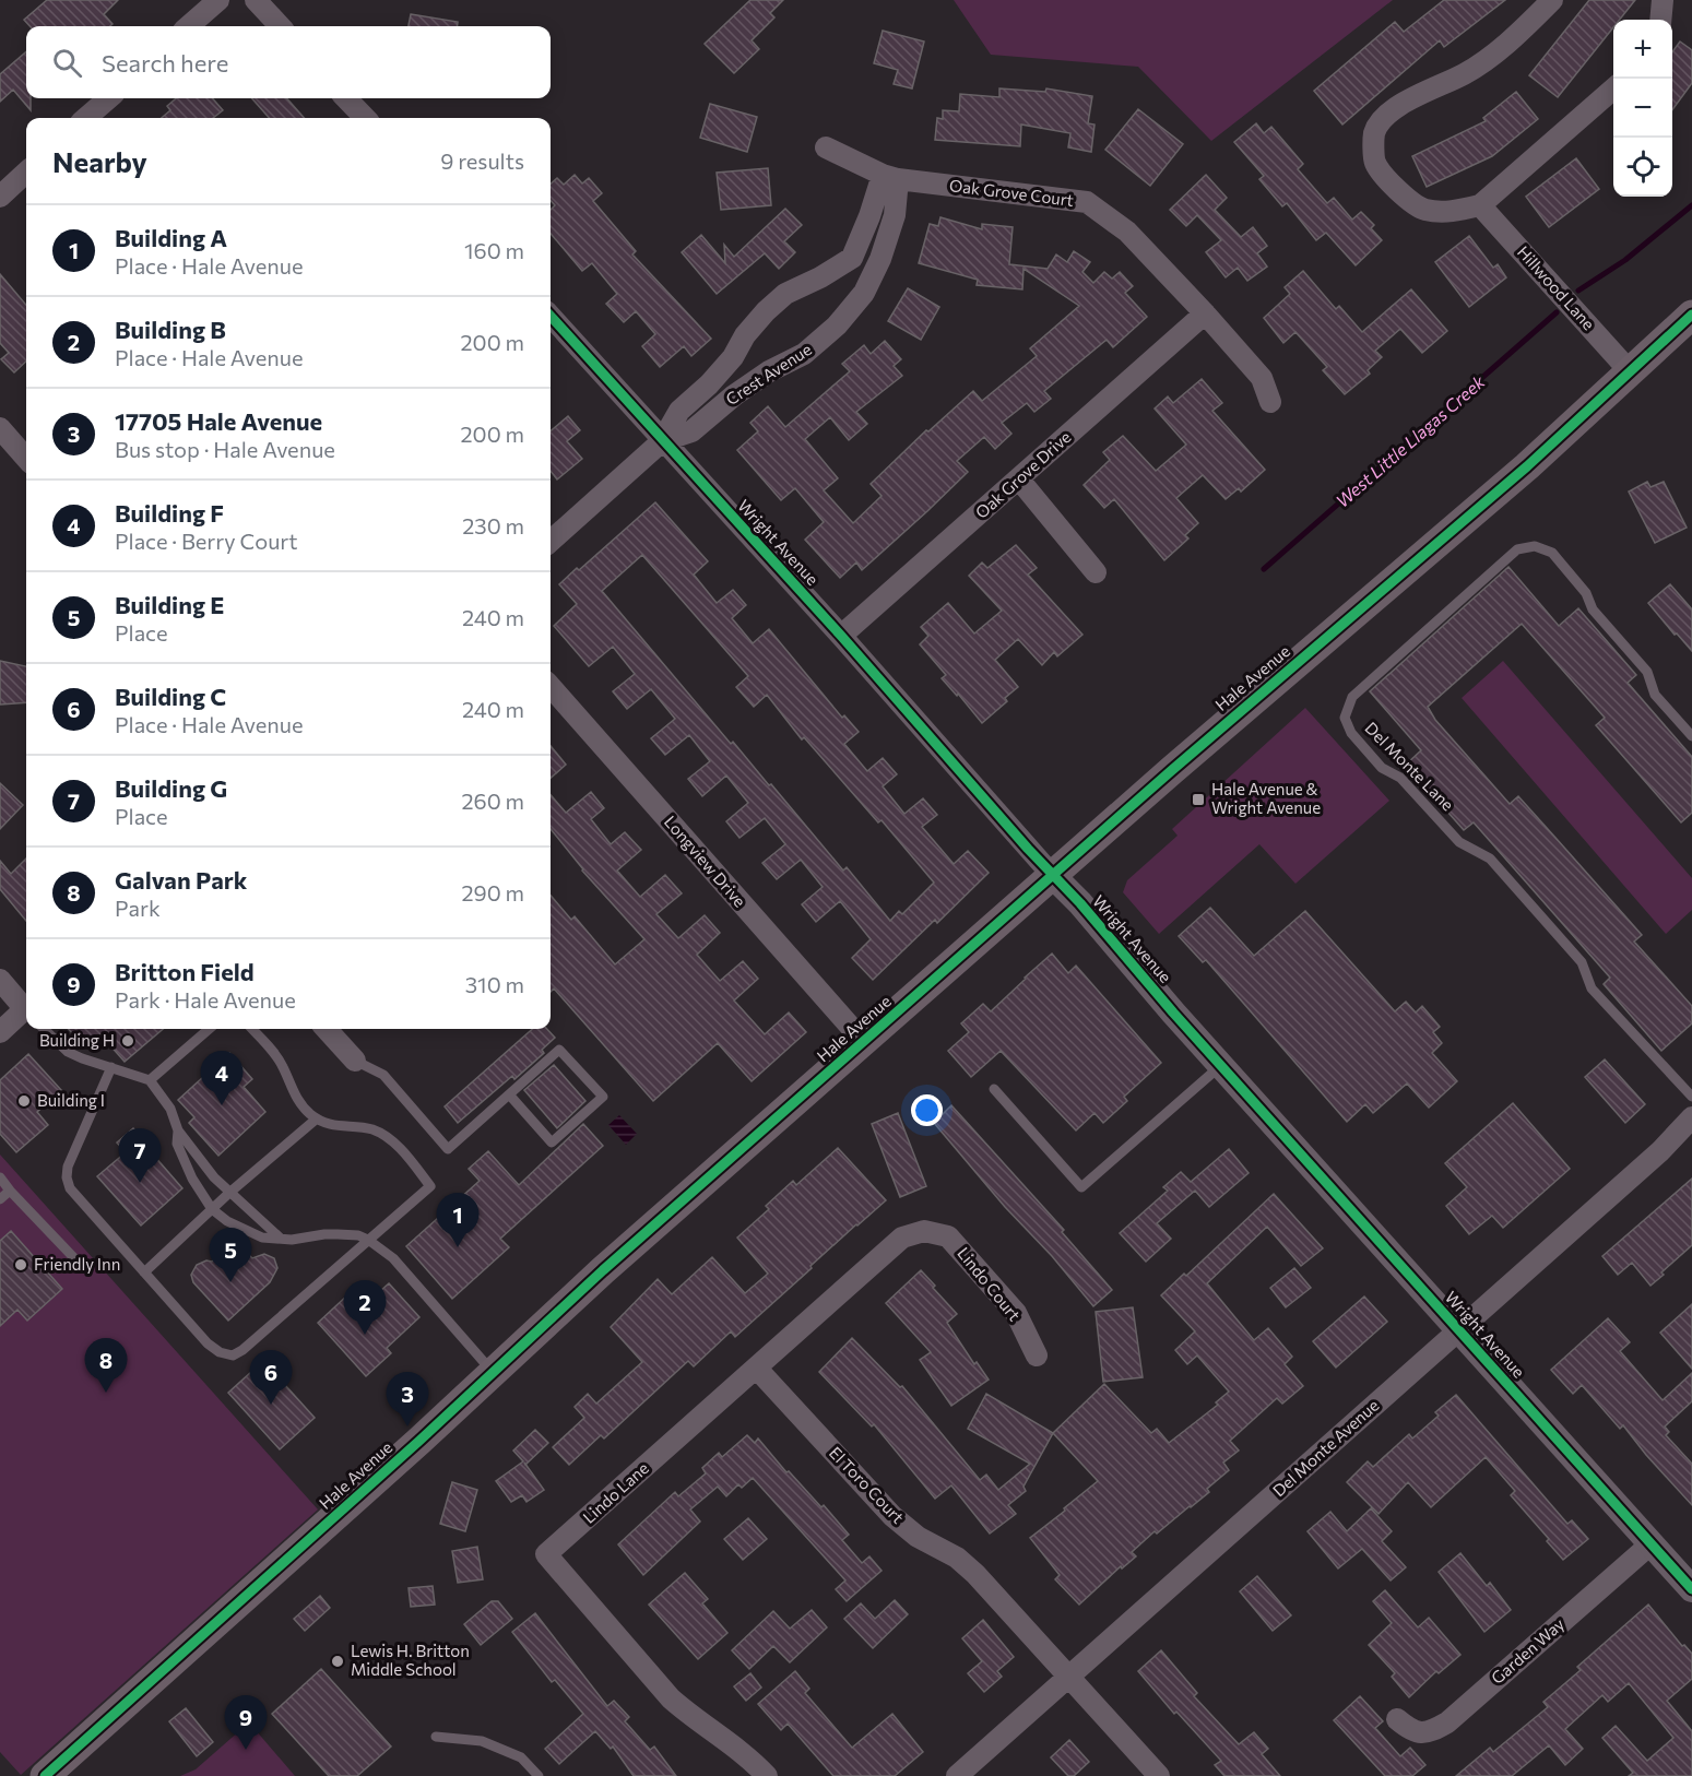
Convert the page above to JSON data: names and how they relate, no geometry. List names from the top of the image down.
{
  "streets": {
    "main road": ["Hale Avenue"],
    "street": [
      "Oak Grove Court",
      "Hillwood Lane",
      "Crest Avenue",
      "Oak Grove Drive",
      "Wright Avenue",
      "Longview Drive",
      "Lindo Court",
      "Del Monte Avenue",
      "El Toro Court",
      "Lindo Lane",
      "Garden Way"
    ],
    "lane": ["Del Monte Lane"]
  },
  "crossings": [
    ["Oak Grove Court", "Crest Avenue"],
    ["Oak Grove Court", "Oak Grove Drive"],
    ["Hillwood Lane", "Hale Avenue"],
    ["Crest Avenue", "Wright Avenue"],
    ["Oak Grove Drive", "Wright Avenue"],
    ["Wright Avenue", "Hale Avenue"],
    ["Wright Avenue", "Del Monte Avenue"],
    ["Wright Avenue", "Garden Way"],
    ["Hale Avenue", "Longview Drive"],
    ["Lindo Court", "Lindo Lane"],
    ["Del Monte Avenue", "El Toro Court"],
    ["El Toro Court", "Lindo Lane"]
  ],
  "water": ["West Little Llagas Creek"],
  "places": {
    "transit": ["Hale Avenue & Wright Avenue"],
    "other": [
      "Building H",
      "Building I",
      "Friendly Inn",
      "Lewis H. Britton Middle School"
    ]
  },
  "page": {
    "map_buttons": ["+", "−"],
    "search": "Search here",
    "heading": ["Nearby", "9 results"],
    "list": [
      {
        "mark": "1",
        "name": "Building A",
        "note": "Place · Hale Avenue",
        "value": "160 m"
      },
      {
        "mark": "2",
        "name": "Building B",
        "note": "Place · Hale Avenue",
        "value": "200 m"
      },
      {
        "mark": "3",
        "name": "17705 Hale Avenue",
        "note": "Bus stop · Hale Avenue",
        "value": "200 m"
      },
      {
        "mark": "4",
        "name": "Building F",
        "note": "Place · Berry Court",
        "value": "230 m"
      },
      {
        "mark": "5",
        "name": "Building E",
        "note": "Place",
        "value": "240 m"
      },
      {
        "mark": "6",
        "name": "Building C",
        "note": "Place · Hale Avenue",
        "value": "240 m"
      },
      {
        "mark": "7",
        "name": "Building G",
        "note": "Place",
        "value": "260 m"
      },
      {
        "mark": "8",
        "name": "Galvan Park",
        "note": "Park",
        "value": "290 m"
      },
      {
        "mark": "9",
        "name": "Britton Field",
        "note": "Park · Hale Avenue",
        "value": "310 m"
      }
    ],
    "pins": [
      "4",
      "7",
      "1",
      "5",
      "2",
      "8",
      "6",
      "3",
      "9"
    ]
  }
}
